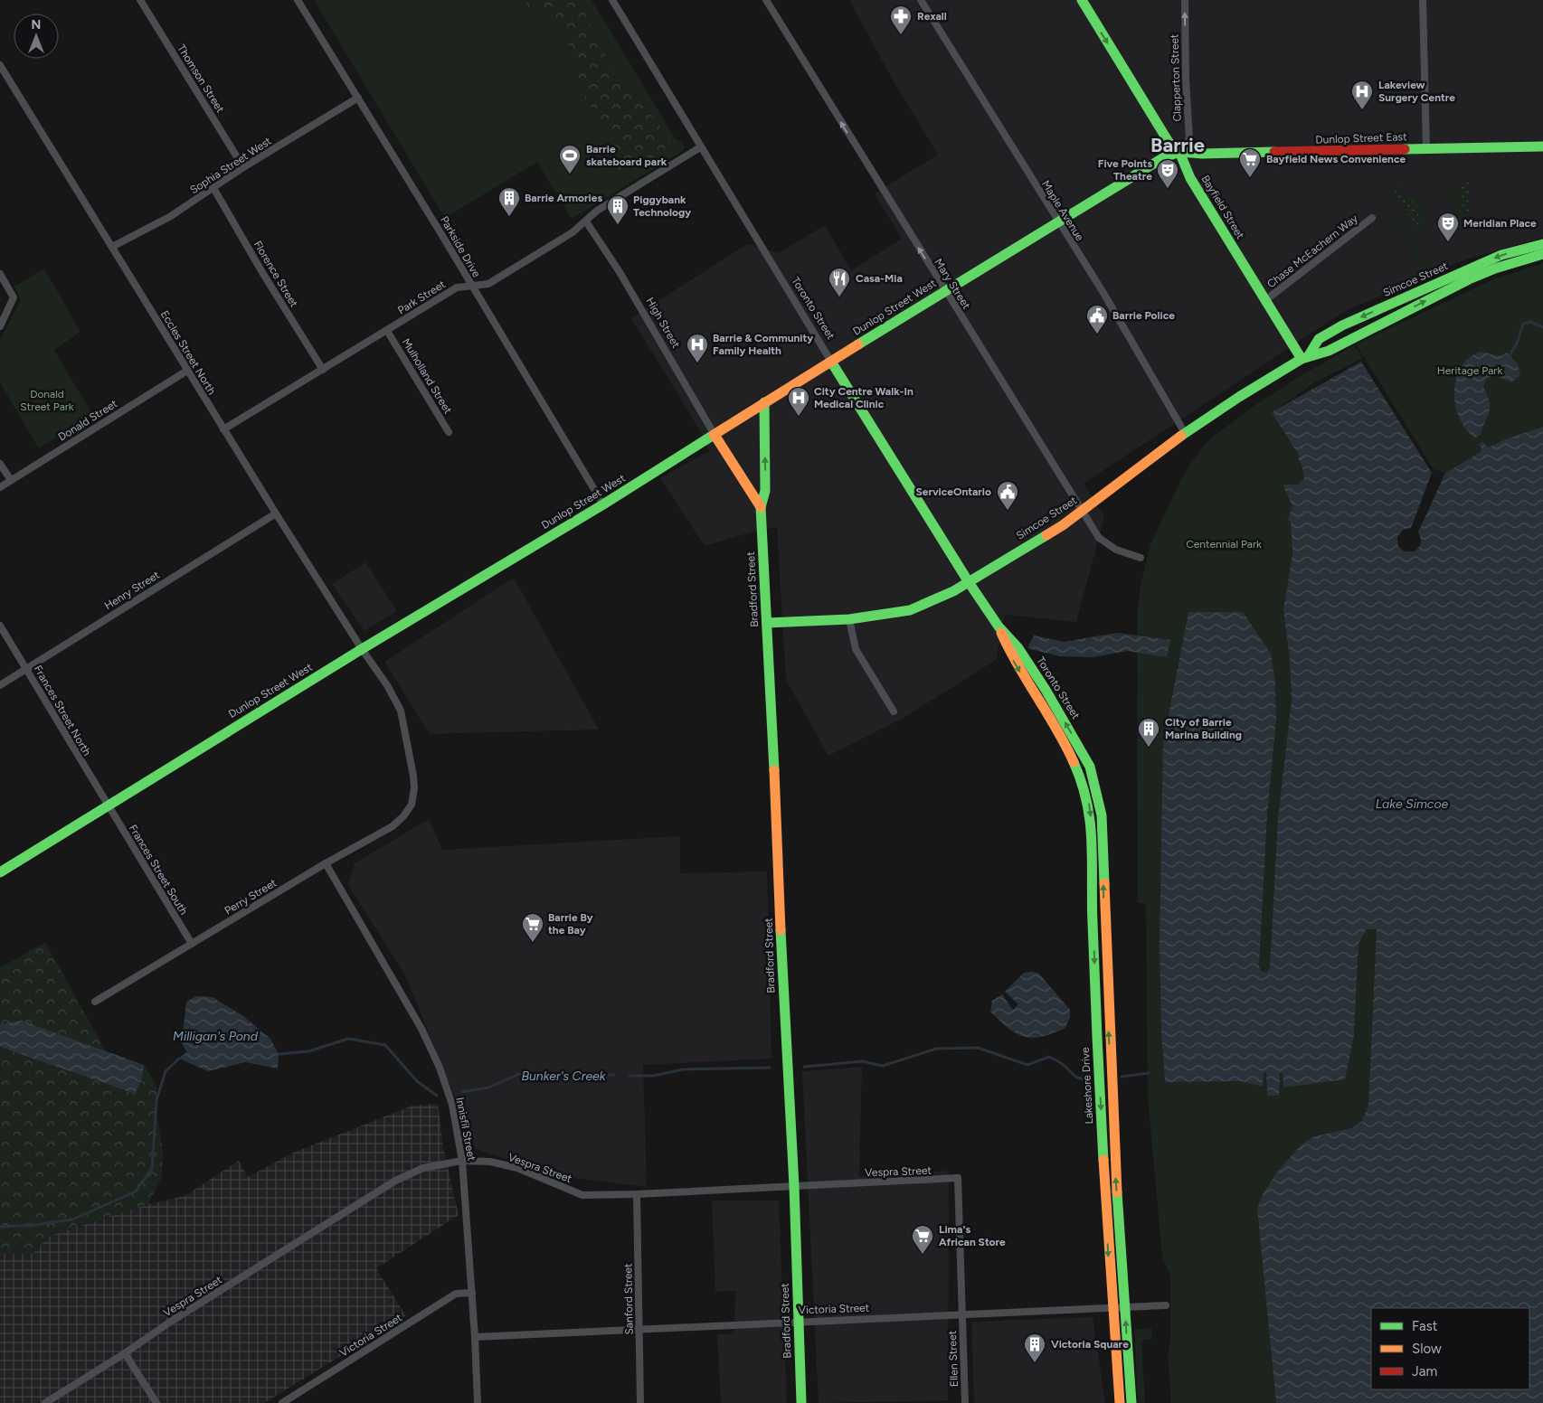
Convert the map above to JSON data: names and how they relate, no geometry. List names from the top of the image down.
{
  "streets": {
    "main road": [
      "Dunlop Street East",
      "Bayfield Street",
      "Simcoe Street",
      "Dunlop Street West",
      "Toronto Street",
      "High Street",
      "Bradford Street",
      "Lakeshore Drive"
    ],
    "street": [
      "Clapperton Street",
      "Thomson Street",
      "Sophia Street West",
      "Maple Avenue",
      "Parkside Drive",
      "Chase McEachern Way",
      "Florence Street",
      "Mary Street",
      "Park Street",
      "Eccles Street North",
      "Mulholland Street",
      "Donald Street",
      "Henry Street",
      "Frances Street North",
      "Frances Street South",
      "Perry Street",
      "Innisfil Street",
      "Vespra Street",
      "Sanford Street",
      "Victoria Street",
      "Ellen Street"
    ]
  },
  "crossings": [
    ["Clapperton Street", "Dunlop Street East"],
    ["Clapperton Street", "Bayfield Street"],
    ["Clapperton Street", "Dunlop Street West"],
    ["Thomson Street", "Sophia Street West"],
    ["Dunlop Street East", "Bayfield Street"],
    ["Dunlop Street East", "Dunlop Street West"],
    ["Sophia Street West", "Parkside Drive"],
    ["Sophia Street West", "Florence Street"],
    ["Sophia Street West", "Eccles Street North"],
    ["Bayfield Street", "Chase McEachern Way"],
    ["Bayfield Street", "Simcoe Street"],
    ["Bayfield Street", "Dunlop Street West"],
    ["Maple Avenue", "Simcoe Street"],
    ["Maple Avenue", "Dunlop Street West"],
    ["Parkside Drive", "Park Street"],
    ["Parkside Drive", "Dunlop Street West"],
    ["Florence Street", "Park Street"],
    ["Simcoe Street", "Mary Street"],
    ["Simcoe Street", "Toronto Street"],
    ["Simcoe Street", "Bradford Street"],
    ["Mary Street", "Dunlop Street West"],
    ["Park Street", "Toronto Street"],
    ["Park Street", "High Street"],
    ["Park Street", "Eccles Street North"],
    ["Park Street", "Mulholland Street"],
    ["Dunlop Street West", "Toronto Street"],
    ["Dunlop Street West", "High Street"],
    ["Dunlop Street West", "Eccles Street North"],
    ["Dunlop Street West", "Frances Street North"],
    ["Dunlop Street West", "Frances Street South"],
    ["Toronto Street", "Lakeshore Drive"],
    ["Toronto Street", "Victoria Street"],
    ["High Street", "Bradford Street"],
    ["Eccles Street North", "Donald Street"],
    ["Eccles Street North", "Henry Street"],
    ["Eccles Street North", "Perry Street"],
    ["Bradford Street", "Vespra Street"],
    ["Bradford Street", "Victoria Street"],
    ["Henry Street", "Frances Street North"],
    ["Frances Street North", "Frances Street South"],
    ["Frances Street South", "Perry Street"],
    ["Perry Street", "Innisfil Street"],
    ["Lakeshore Drive", "Victoria Street"],
    ["Innisfil Street", "Vespra Street"],
    ["Innisfil Street", "Victoria Street"],
    ["Vespra Street", "Sanford Street"],
    ["Vespra Street", "Victoria Street"],
    ["Vespra Street", "Ellen Street"],
    ["Sanford Street", "Victoria Street"],
    ["Victoria Street", "Ellen Street"]
  ],
  "one_way": [
    "Clapperton Street",
    "Bayfield Street",
    "Mary Street",
    "Lakeshore Drive"
  ],
  "districts": ["Barrie"],
  "water": ["Lake Simcoe", "Milligan's Pond", "Bunker's Creek"],
  "parks": ["Heritage Park", "Donald Street Park", "Centennial Park"],
  "places": {
    "pharmacy": ["Rexall"],
    "hospital": ["Lakeview Surgery Centre", "Barrie & Community Family Health", "City Centre Walk-In Medical Clinic"],
    "sports": ["Barrie skateboard park"],
    "supermarket": ["Bayfield News Convenience", "Barrie By the Bay", "Lima's African Store"],
    "theatre": ["Five Points Theatre", "Meridian Place"],
    "building": [
      "Barrie Armories",
      "Piggybank Technology",
      "City of Barrie Marina Building",
      "Victoria Square"
    ],
    "restaurant": ["Casa-Mia"],
    "public building": ["Barrie Police", "ServiceOntario"]
  },
  "legend": ["Fast", "Slow", "Jam"],
  "north": "top"
}
